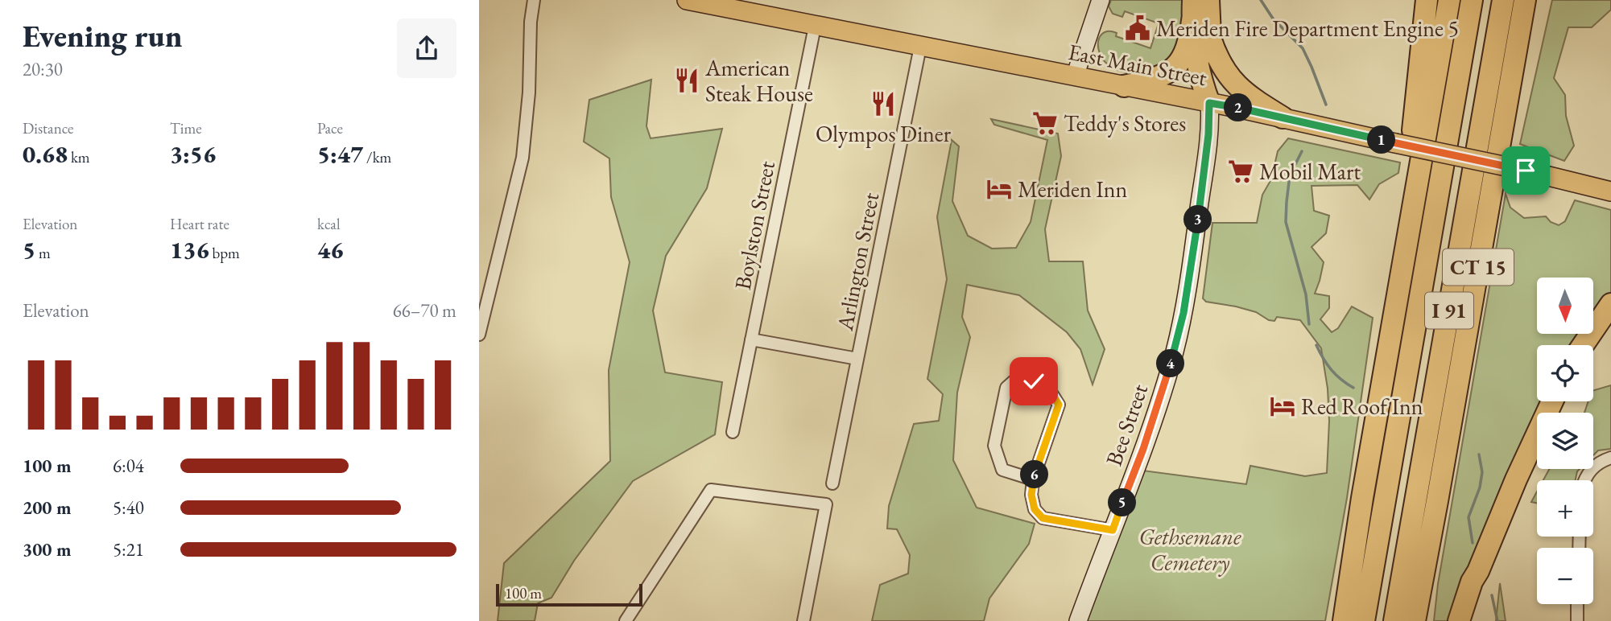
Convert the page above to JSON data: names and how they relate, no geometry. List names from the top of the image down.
{
  "streets": {
    "highway": ["CT 15", "I 91"],
    "main road": ["East Main Street"],
    "street": ["Boylston Street", "Arlington Street", "Bee Street"]
  },
  "crossings": [
    ["East Main Street", "Boylston Street"],
    ["East Main Street", "Arlington Street"],
    ["East Main Street", "Bee Street"]
  ],
  "parks": ["Gethsemane Cemetery"],
  "places": {
    "public building": ["Meriden Fire Department Engine 5"],
    "restaurant": ["American Steak House", "Olympos Diner"],
    "supermarket": ["Teddy's Stores", "Mobil Mart"],
    "hotel": ["Meriden Inn", "Red Roof Inn"]
  },
  "scale_bar": "100 m",
  "north": "bottom",
  "page": {
    "heading": ["Evening run", "20:30"],
    "pins": [
      "2",
      "1",
      "3",
      "4",
      "6",
      "5"
    ],
    "stats": [
      ["Distance", "0.68 km"],
      ["Time", "3:56"],
      ["Pace", "5:47 /km"],
      ["Elevation", "5 m"],
      ["Heart rate", "136 bpm"],
      ["kcal", "46"]
    ],
    "map_buttons": ["+", "−"],
    "chart": ["Elevation", "66–70 m"],
    "list": [
      {
        "name": "100 m",
        "note": "6:04"
      },
      {
        "name": "200 m",
        "note": "5:40"
      },
      {
        "name": "300 m",
        "note": "5:21"
      }
    ],
    "scale": "100 m"
  }
}
